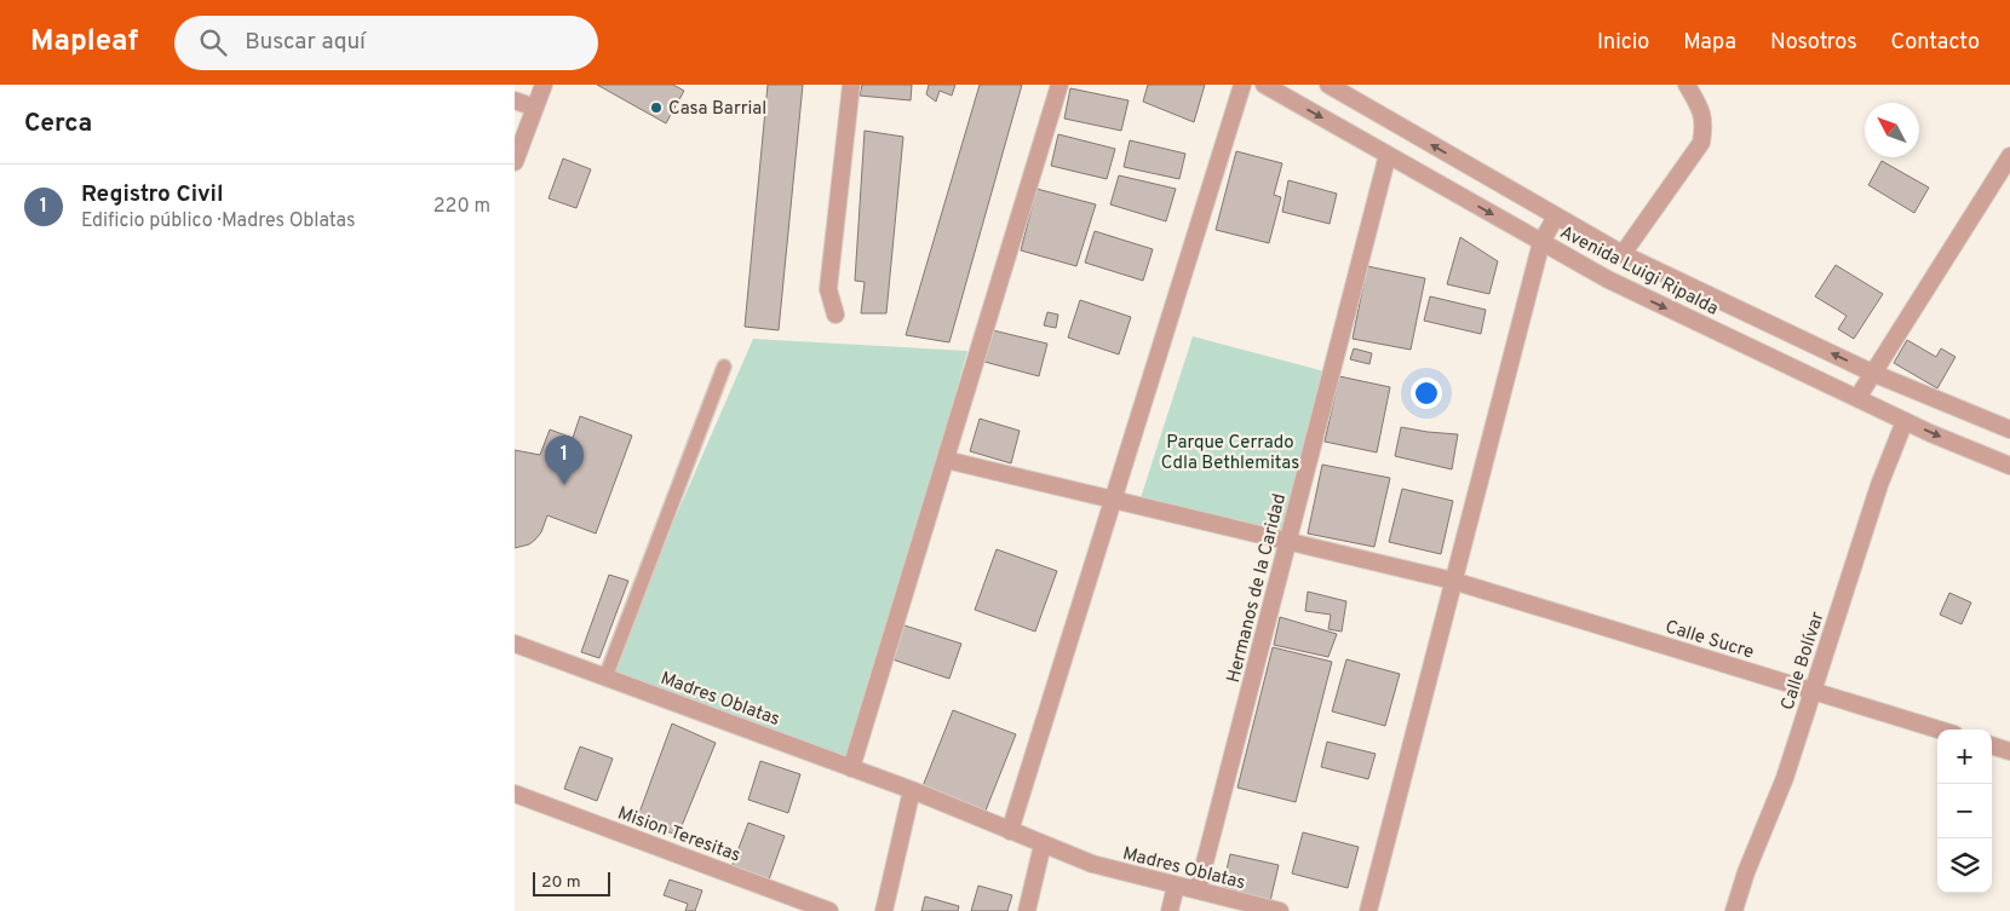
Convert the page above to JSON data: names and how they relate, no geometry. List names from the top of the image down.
{
  "streets": {
    "street": [
      "Avenida Luigi Ripalda",
      "Hermanos de la Caridad",
      "Calle Sucre",
      "Calle Bolívar",
      "Madres Oblatas",
      "Mision Teresitas"
    ]
  },
  "crossings": [
    ["Avenida Luigi Ripalda", "Hermanos de la Caridad"],
    ["Avenida Luigi Ripalda", "Calle Bolívar"],
    ["Hermanos de la Caridad", "Calle Sucre"],
    ["Hermanos de la Caridad", "Madres Oblatas"],
    ["Calle Sucre", "Calle Bolívar"]
  ],
  "parks": ["Parque Cerrado Cdla Bethlemitas"],
  "places": ["Casa Barrial"],
  "scale_bar": "20 m",
  "north": "top left",
  "page": {
    "header": "Mapleaf",
    "search": "Buscar aquí",
    "nav": [
      "Inicio",
      "Mapa",
      "Nosotros",
      "Contacto"
    ],
    "heading": "Cerca",
    "list": [
      {
        "mark": "1",
        "name": "Registro Civil",
        "note": "Edificio público · Madres Oblatas",
        "value": "220 m"
      }
    ],
    "pins": "1",
    "map_buttons": ["+", "−"],
    "scale": "20 m"
  }
}
